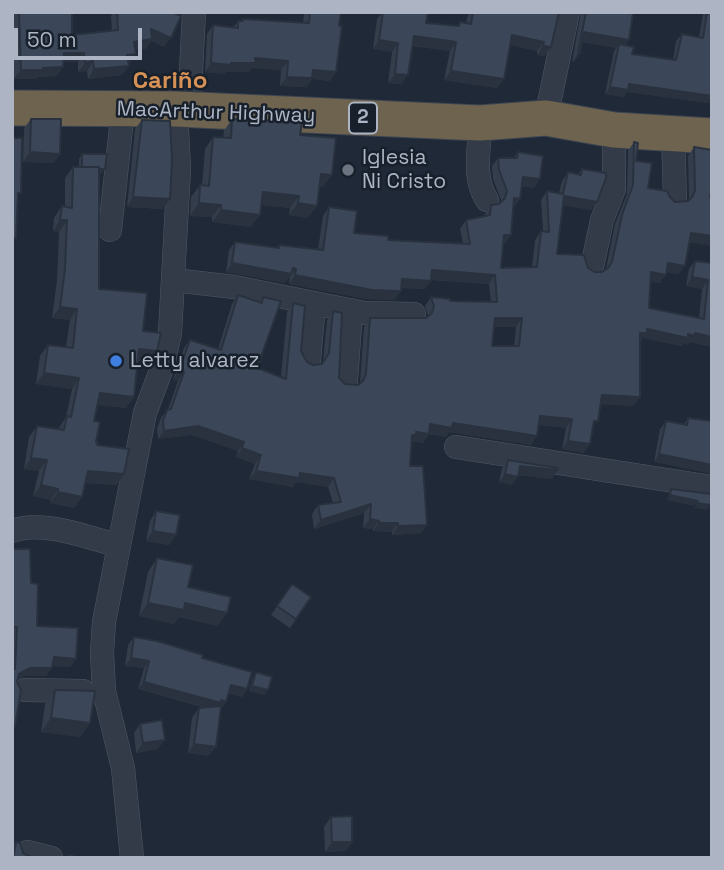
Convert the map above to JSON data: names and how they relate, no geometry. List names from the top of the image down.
{
  "streets": {
    "highway": ["MacArthur Highway", "2"]
  },
  "districts": ["Cariño"],
  "places": ["Iglesia Ni Cristo", "Letty alvarez"],
  "scale_bar": "50 m"
}
